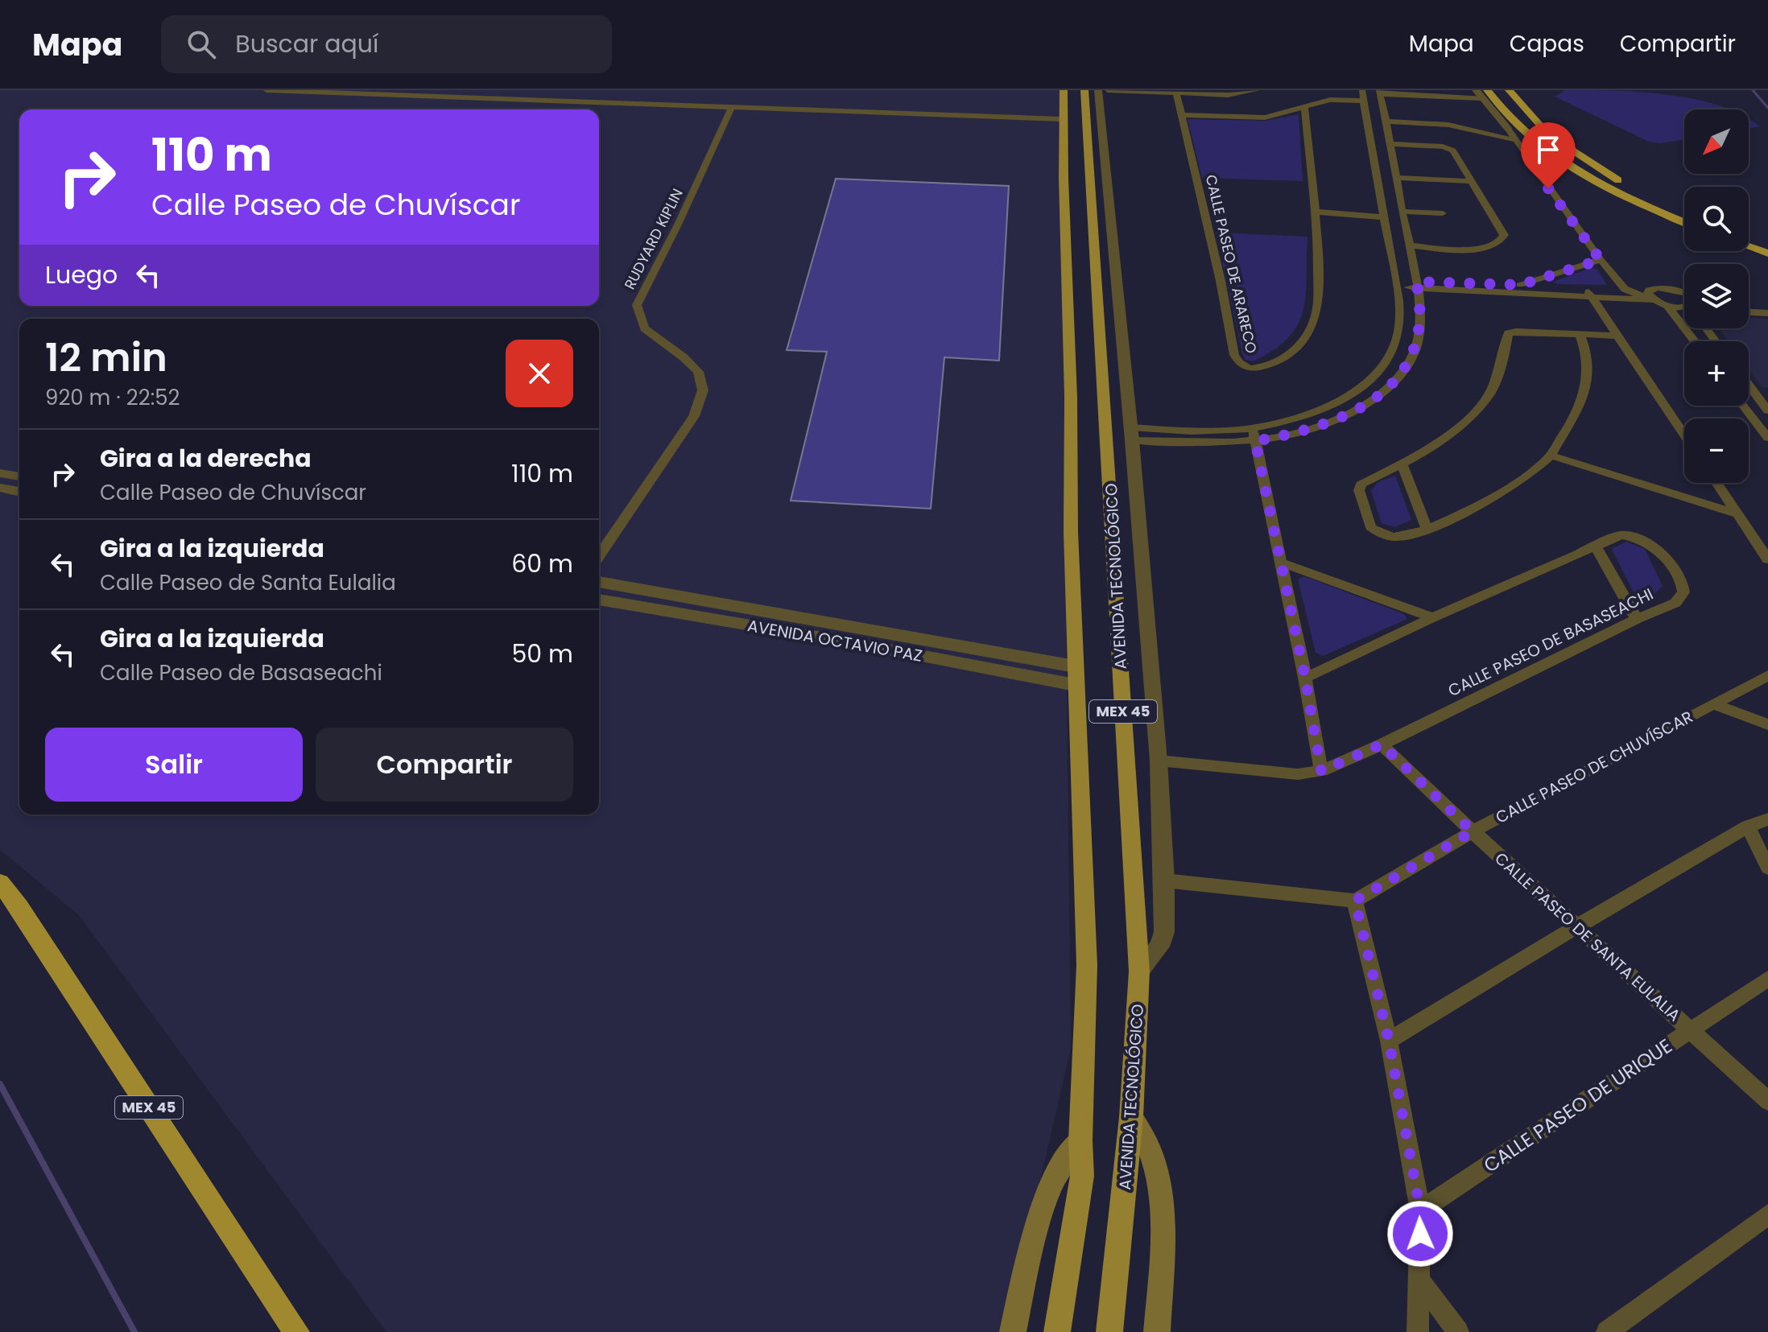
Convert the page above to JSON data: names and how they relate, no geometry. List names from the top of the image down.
{
  "streets": {
    "highway": ["MEX 45"],
    "main road": ["AVENIDA TECNOLÓGICO"],
    "street": [
      "RUDYARD KIPLIN",
      "CALLE PASEO DE ARARECO",
      "AVENIDA OCTAVIO PAZ",
      "CALLE PASEO DE BASASEACHI",
      "CALLE PASEO DE CHUVÍSCAR",
      "CALLE PASEO DE SANTA EULALIA",
      "CALLE PASEO DE URIQUE"
    ]
  },
  "crossings": [
    ["AVENIDA TECNOLÓGICO", "AVENIDA OCTAVIO PAZ"],
    ["CALLE PASEO DE BASASEACHI", "CALLE PASEO DE SANTA EULALIA"],
    ["CALLE PASEO DE CHUVÍSCAR", "CALLE PASEO DE SANTA EULALIA"],
    ["CALLE PASEO DE SANTA EULALIA", "CALLE PASEO DE URIQUE"]
  ],
  "north": "bottom left",
  "page": {
    "header": "Mapa",
    "search": "Buscar aquí",
    "nav": ["Mapa", "Capas", "Compartir"],
    "map_buttons": ["+", "−"],
    "turn": ["110 m", "Calle Paseo de Chuvíscar"],
    "then": "Luego",
    "heading": ["12 min", "920 m · 22:52"],
    "list": [
      {
        "name": "Gira a la derecha",
        "note": "Calle Paseo de Chuvíscar",
        "value": "110 m"
      },
      {
        "name": "Gira a la izquierda",
        "note": "Calle Paseo de Santa Eulalia",
        "value": "60 m"
      },
      {
        "name": "Gira a la izquierda",
        "note": "Calle Paseo de Basaseachi",
        "value": "50 m"
      }
    ],
    "buttons": ["Salir", "Compartir"]
  }
}
